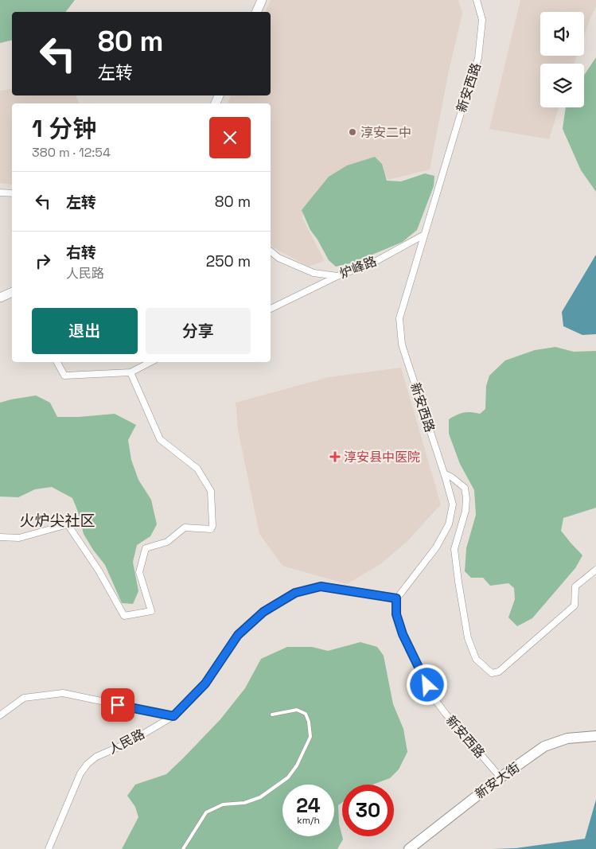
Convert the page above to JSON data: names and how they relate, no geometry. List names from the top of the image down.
{
  "streets": {
    "main road": ["新安大街"],
    "street": ["新安西路", "炉峰路", "人民路"]
  },
  "crossings": [
    ["新安西路", "炉峰路"],
    ["新安西路", "新安大街"]
  ],
  "districts": ["火炉尖社区"],
  "places": {
    "other": ["淳安二中"],
    "health": ["淳安县中医院"]
  },
  "page": {
    "turn": ["80 m", "左转"],
    "heading": ["1 分钟", "380 m · 12:54"],
    "list": [
      {
        "name": "左转",
        "value": "80 m"
      },
      {
        "name": "右转",
        "note": "人民路",
        "value": "250 m"
      }
    ],
    "buttons": ["退出", "分享"],
    "speed": "24 km/h",
    "limit": "30"
  }
}
